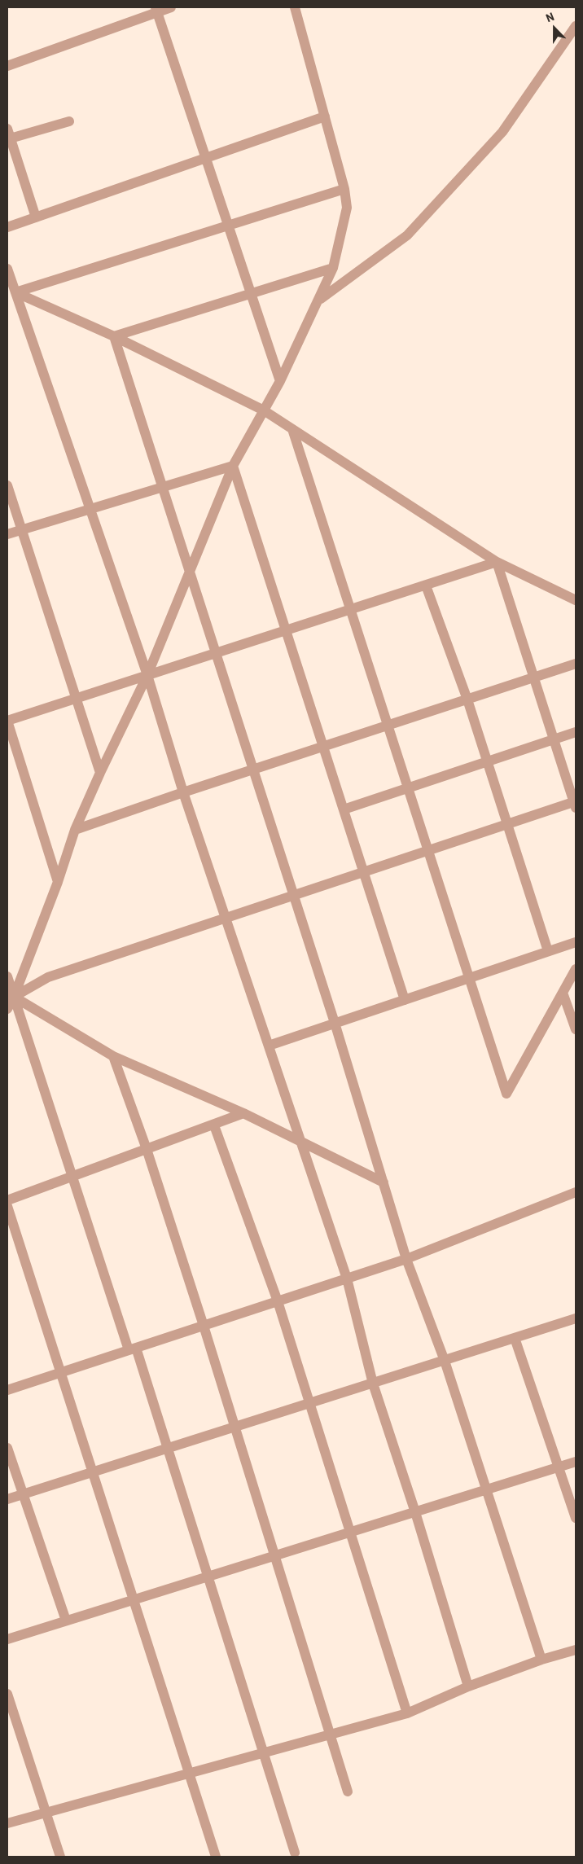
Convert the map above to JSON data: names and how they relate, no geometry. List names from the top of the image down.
{
  "north": "top"
}
